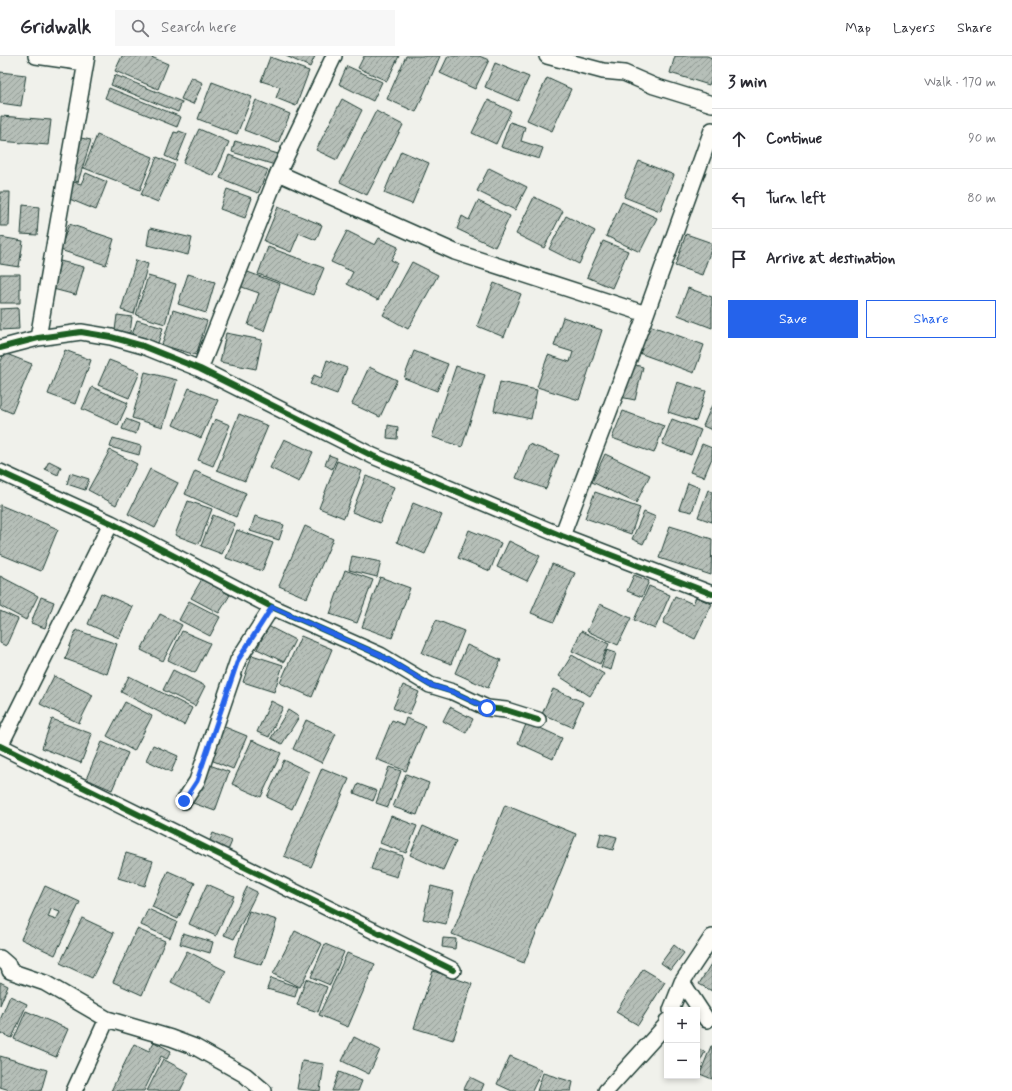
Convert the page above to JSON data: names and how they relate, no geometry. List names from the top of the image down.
{
  "page": {
    "header": "Gridwalk",
    "search": "Search here",
    "nav": ["Map", "Layers", "Share"],
    "heading": ["3 min", "Walk · 170 m"],
    "list": [
      ["Continue", "90 m"],
      ["Turn left", "80 m"],
      "Arrive at destination"
    ],
    "buttons": ["Save", "Share"],
    "map_buttons": ["+", "−"]
  }
}
